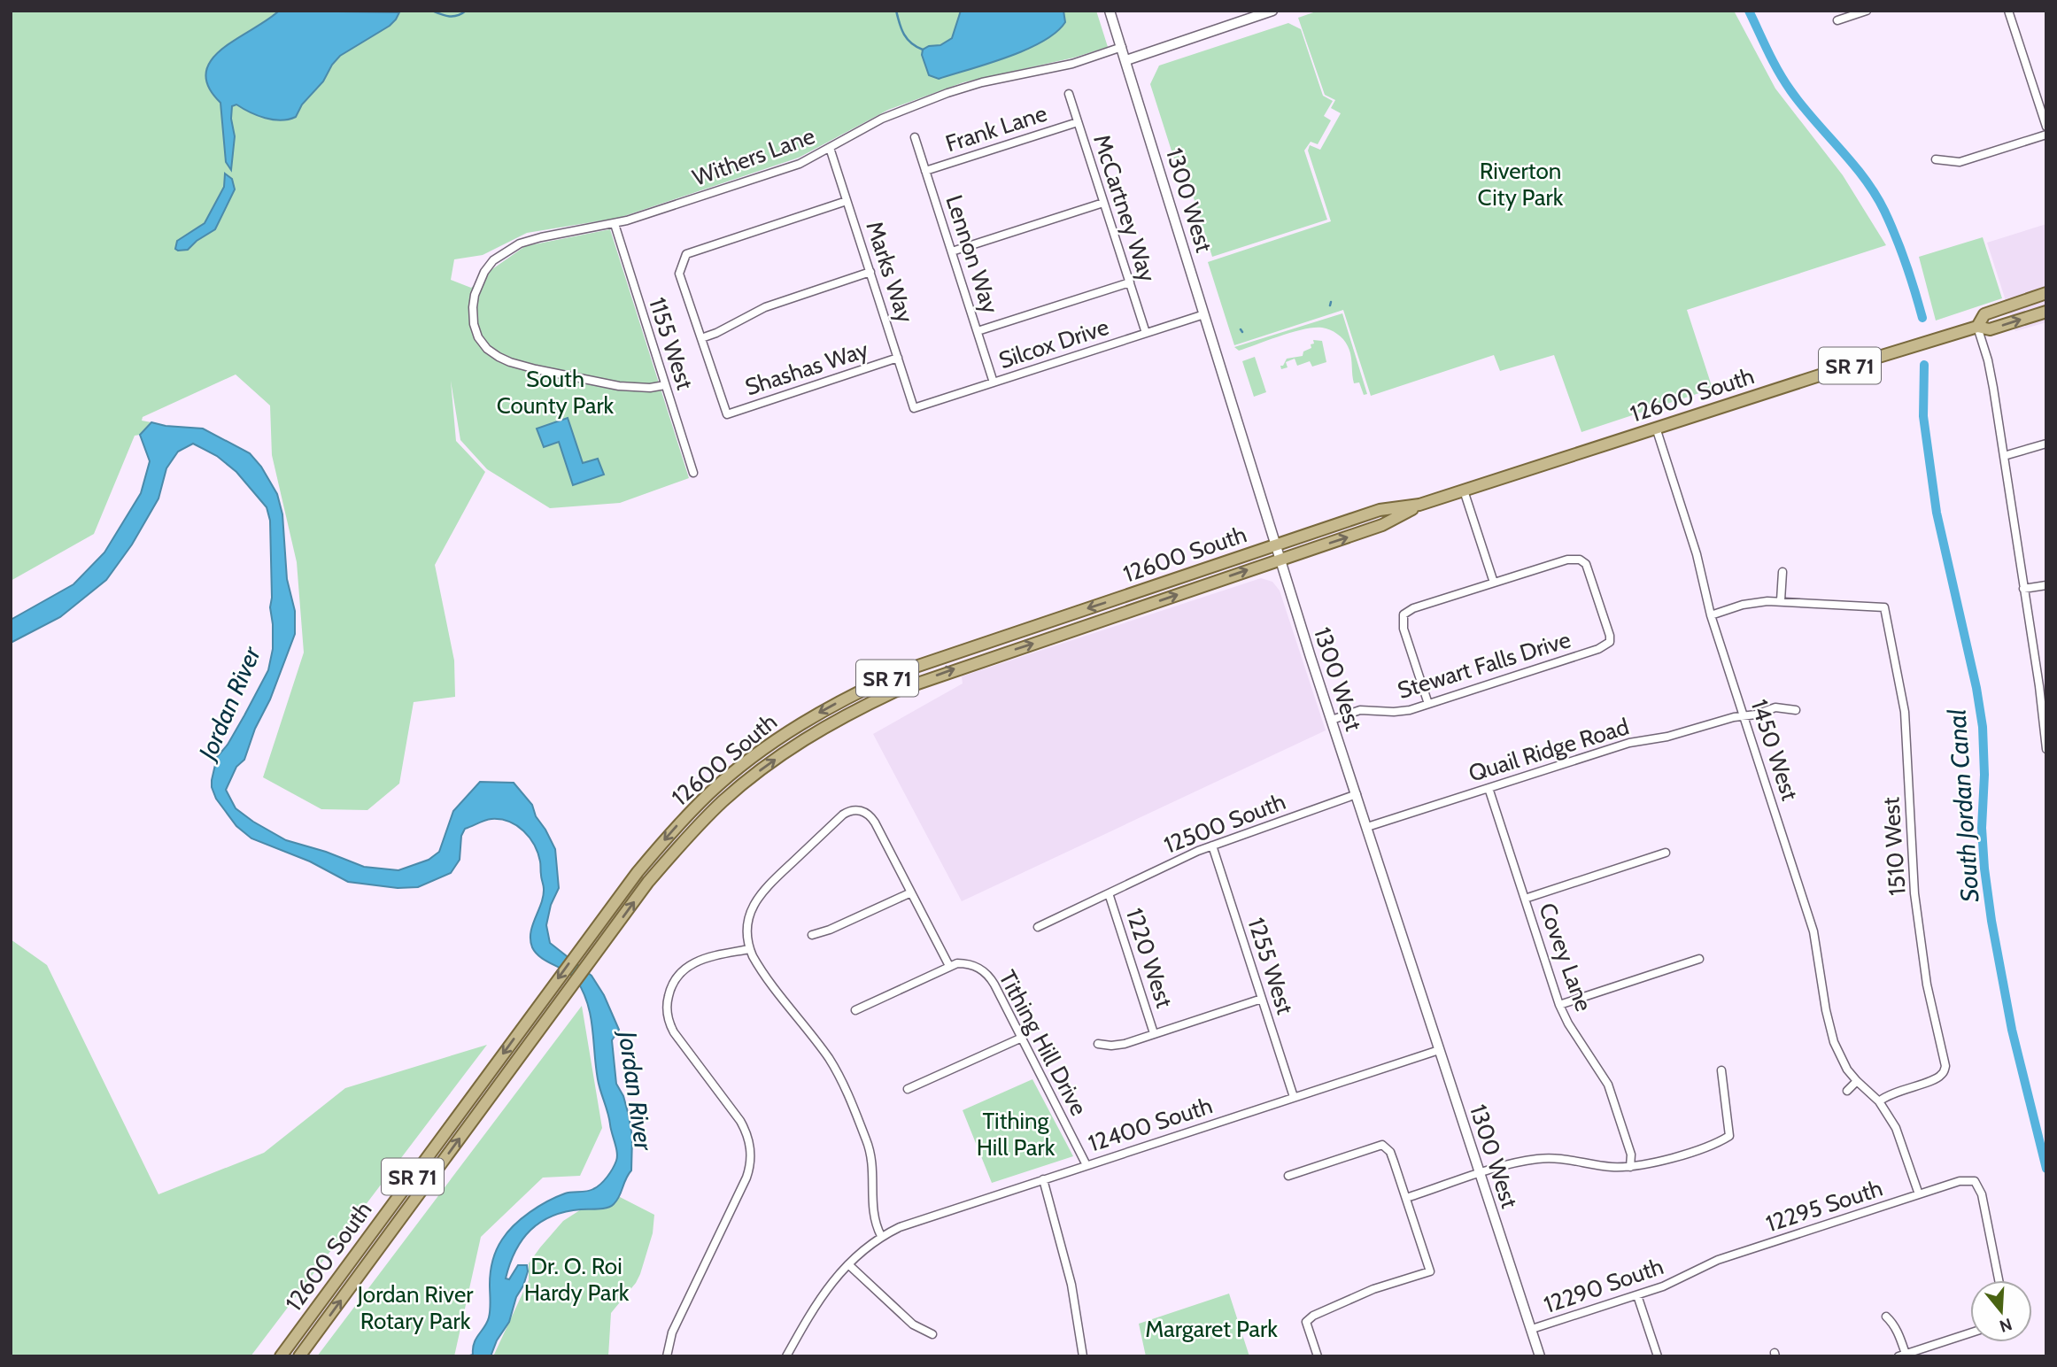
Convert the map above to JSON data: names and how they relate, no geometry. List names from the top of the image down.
{
  "streets": {
    "main road": ["SR 71", "12600 South"],
    "street": [
      "Frank Lane",
      "Withers Lane",
      "1300 West",
      "McCartney Way",
      "Lennon Way",
      "Marks Way",
      "1155 West",
      "Silcox Drive",
      "Shashas Way",
      "Stewart Falls Drive",
      "Quail Ridge Road",
      "1450 West",
      "12500 South",
      "1510 West",
      "Covey Lane",
      "1220 West",
      "1255 West",
      "Tithing Hill Drive",
      "12400 South",
      "12295 South",
      "12290 South"
    ]
  },
  "crossings": [
    ["Frank Lane", "McCartney Way"],
    ["Frank Lane", "Lennon Way"],
    ["Withers Lane", "1300 West"],
    ["Withers Lane", "Marks Way"],
    ["Withers Lane", "1155 West"],
    ["1300 West", "Silcox Drive"],
    ["1300 West", "12600 South"],
    ["1300 West", "Stewart Falls Drive"],
    ["1300 West", "Quail Ridge Road"],
    ["1300 West", "12500 South"],
    ["1300 West", "12400 South"],
    ["1300 West", "12290 South"],
    ["McCartney Way", "Silcox Drive"],
    ["Lennon Way", "Silcox Drive"],
    ["Marks Way", "Silcox Drive"],
    ["Marks Way", "Shashas Way"],
    ["12600 South", "1450 West"],
    ["Quail Ridge Road", "1450 West"],
    ["Quail Ridge Road", "Covey Lane"],
    ["1450 West", "1510 West"],
    ["1450 West", "12295 South"],
    ["12500 South", "1220 West"],
    ["12500 South", "1255 West"],
    ["1255 West", "12400 South"],
    ["Tithing Hill Drive", "12400 South"],
    ["12295 South", "12290 South"]
  ],
  "water": ["Jordan River", "South Jordan Canal"],
  "parks": [
    "Riverton City Park",
    "South County Park",
    "Tithing Hill Park",
    "Dr. O. Roi Hardy Park",
    "Jordan River Rotary Park",
    "Margaret Park"
  ],
  "north": "bottom"
}
